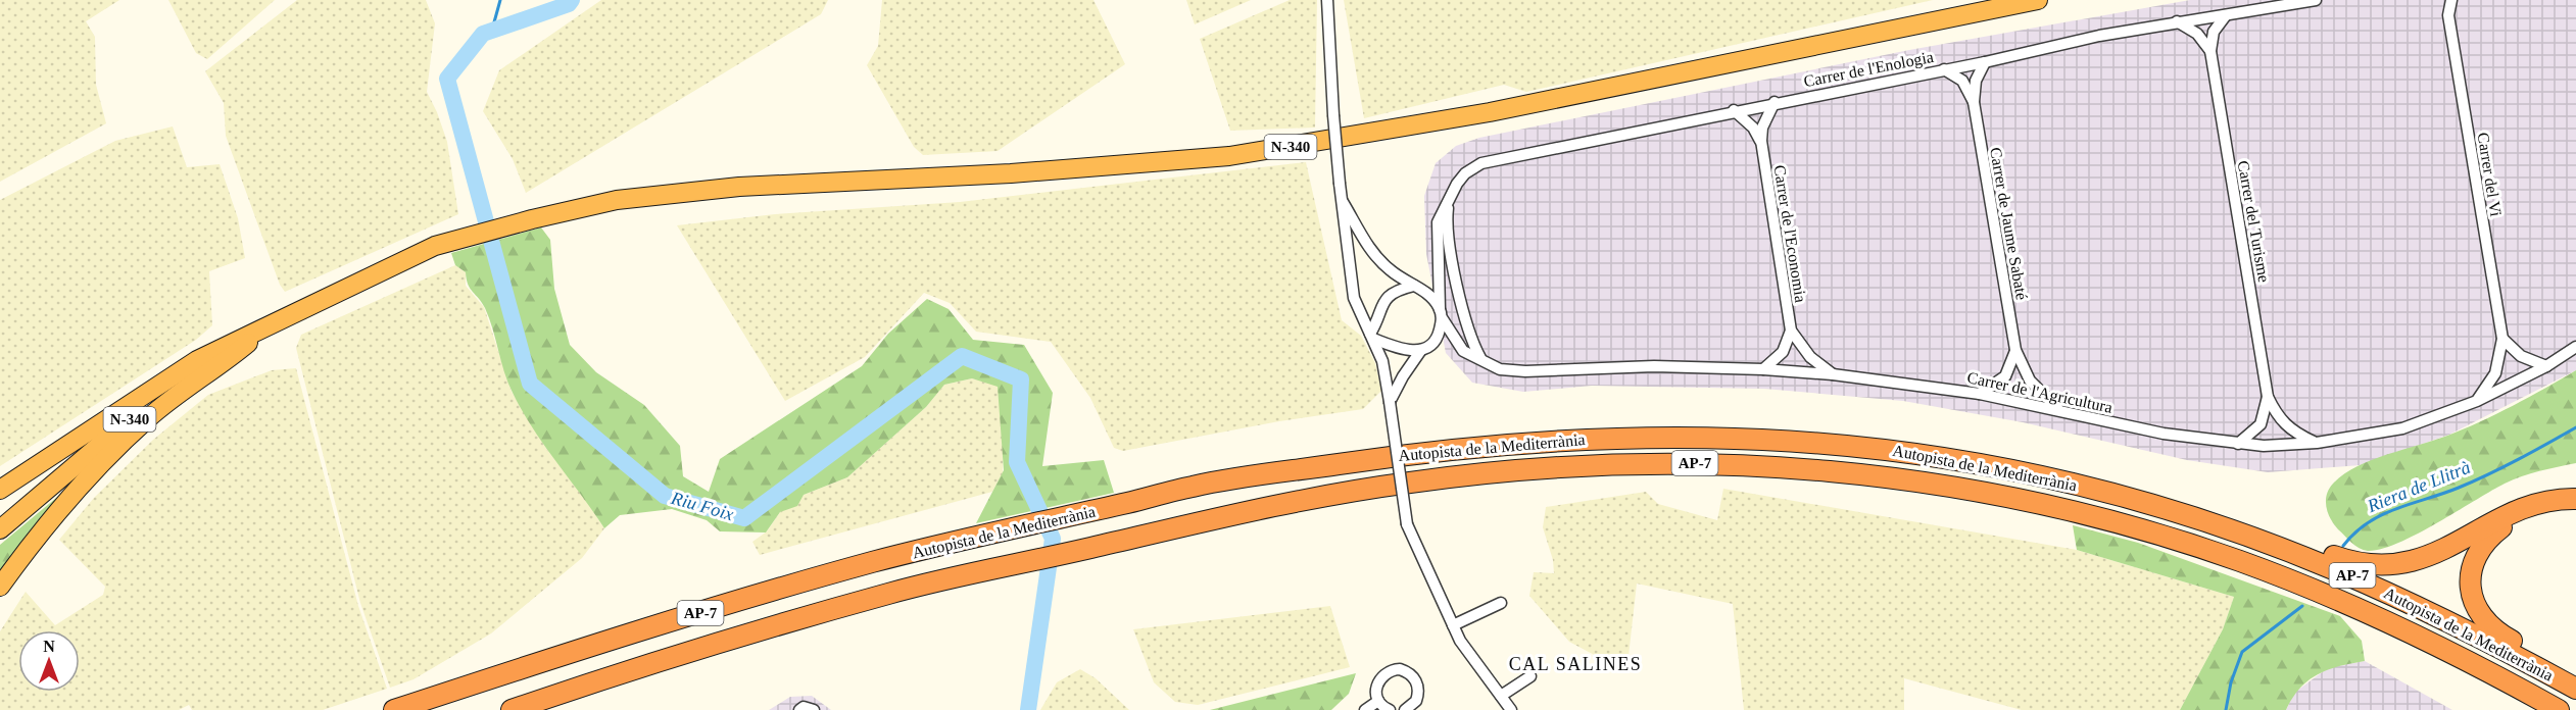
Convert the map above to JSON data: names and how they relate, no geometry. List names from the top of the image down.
{
  "streets": {
    "highway": ["N-340", "Autopista de la Mediterrània", "AP-7"],
    "street": [
      "Carrer de l'Enologia",
      "Carrer del Vi",
      "Carrer del Turisme",
      "Carrer de Jaume Sabaté",
      "Carrer de l'Economia",
      "Carrer de l'Agricultura"
    ]
  },
  "crossings": [
    ["Carrer de l'Enologia", "Carrer del Turisme"],
    ["Carrer de l'Enologia", "Carrer de Jaume Sabaté"],
    ["Carrer de l'Enologia", "Carrer de l'Economia"],
    ["Carrer de l'Enologia", "Carrer de l'Agricultura"],
    ["Carrer del Vi", "Carrer de l'Agricultura"],
    ["Carrer del Turisme", "Carrer de l'Agricultura"],
    ["Carrer de Jaume Sabaté", "Carrer de l'Agricultura"],
    ["Carrer de l'Economia", "Carrer de l'Agricultura"]
  ],
  "districts": ["CAL SALINES"],
  "water": ["Riera de Llitrà", "Riu Foix"],
  "north": "top"
}
